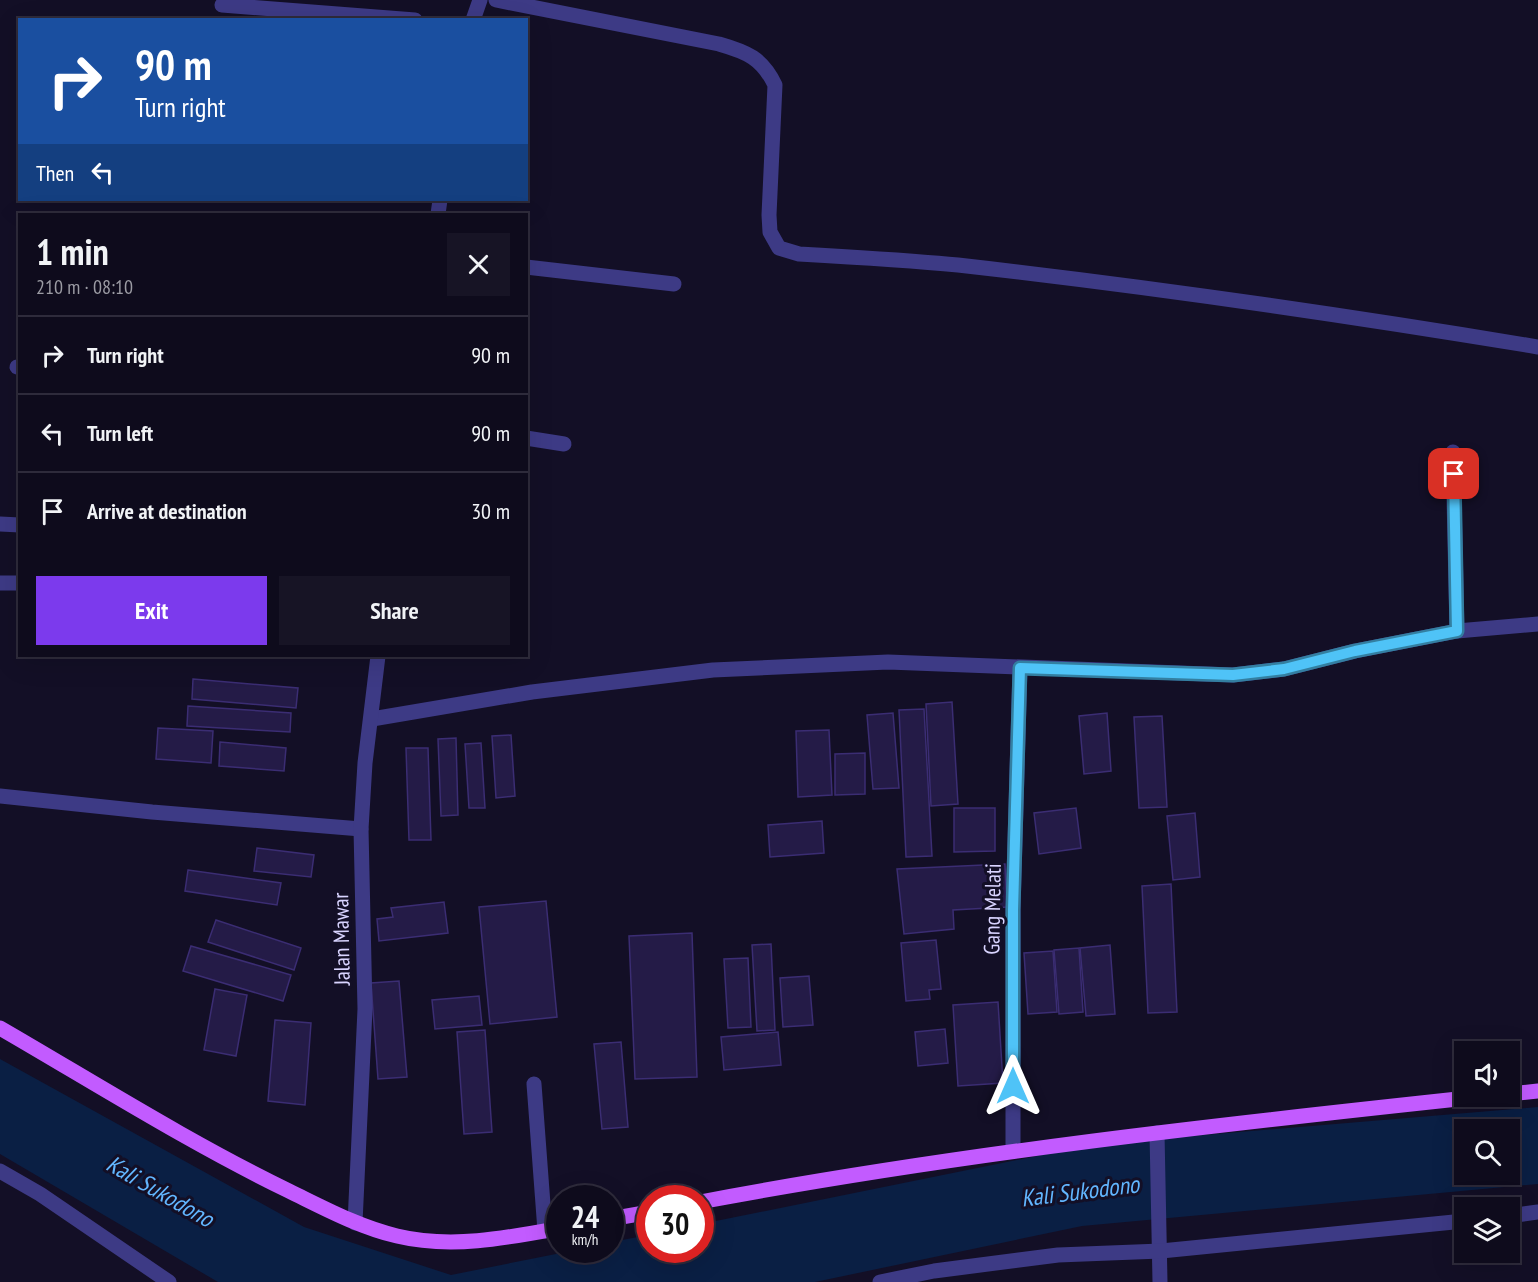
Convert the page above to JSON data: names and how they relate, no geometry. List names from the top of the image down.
{
  "streets": {
    "street": ["Gang Melati", "Jalan Mawar"]
  },
  "water": ["Kali Sukodono"],
  "page": {
    "turn": ["90 m", "Turn right"],
    "then": "Then",
    "heading": ["1 min", "210 m · 08:10"],
    "list": [
      {
        "name": "Turn right",
        "value": "90 m"
      },
      {
        "name": "Turn left",
        "value": "90 m"
      },
      {
        "name": "Arrive at destination",
        "value": "30 m"
      }
    ],
    "buttons": ["Exit", "Share"],
    "speed": "24 km/h",
    "limit": "30"
  }
}
